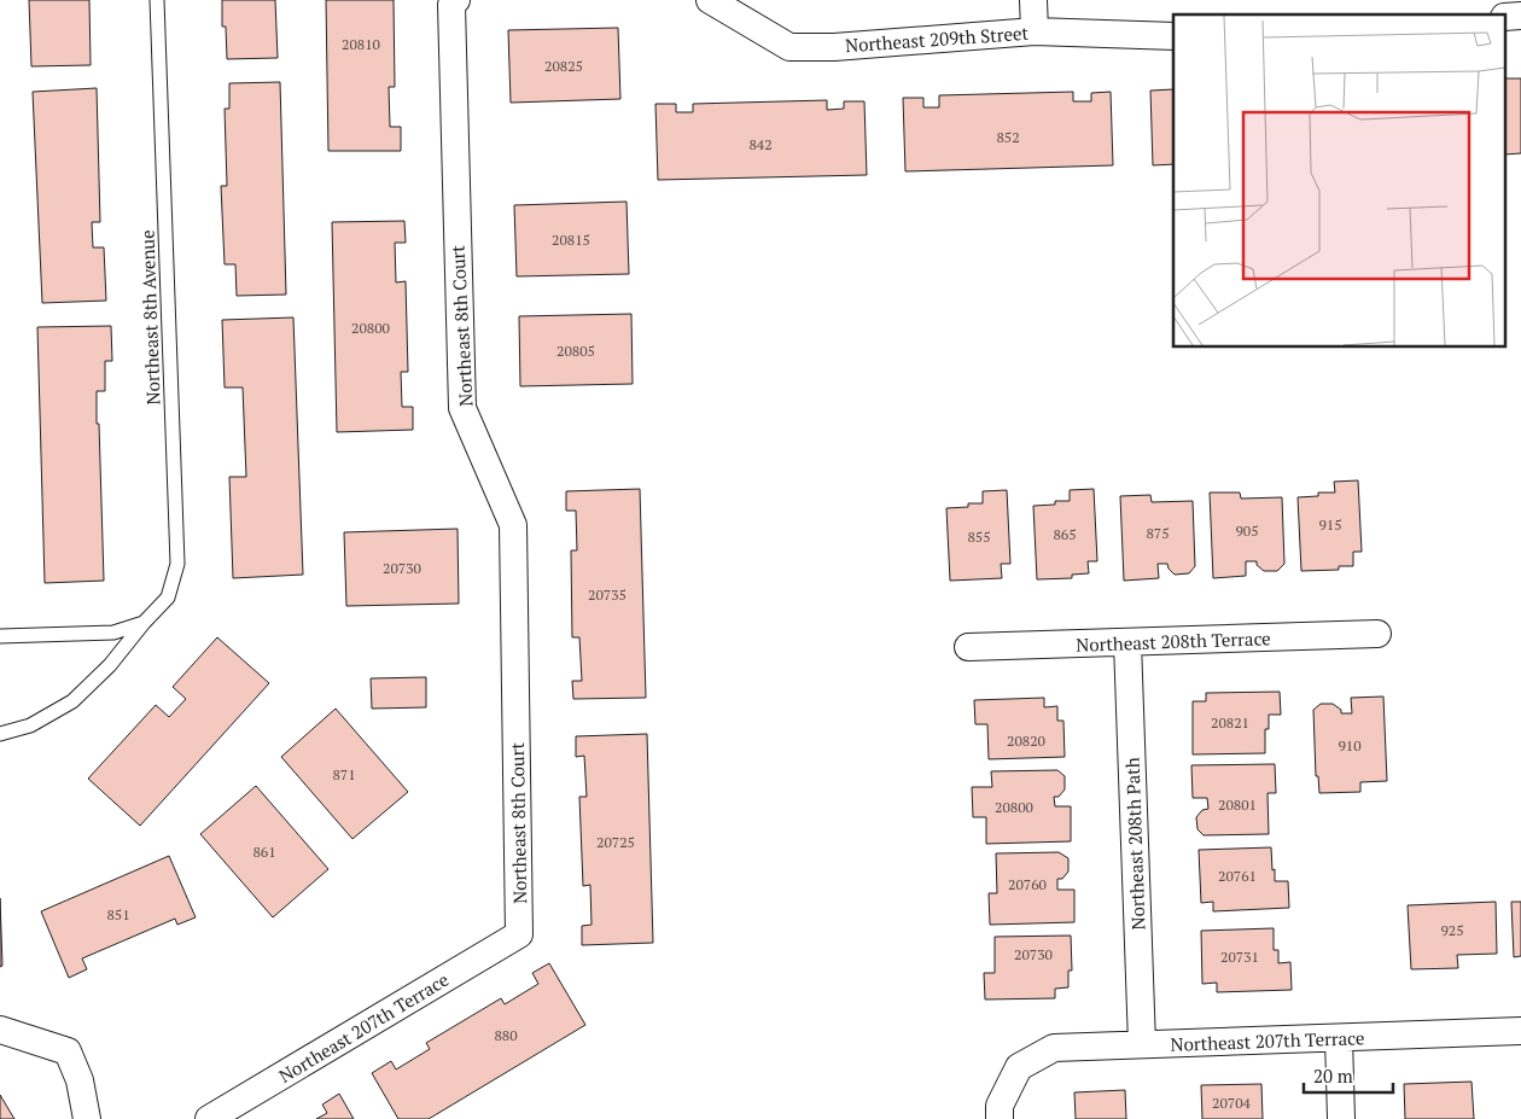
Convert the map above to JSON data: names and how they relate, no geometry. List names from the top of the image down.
{
  "streets": {
    "street": [
      "Northeast 209th Street",
      "Northeast 8th Court",
      "Northeast 208th Terrace",
      "Northeast 208th Path",
      "Northeast 207th Terrace"
    ],
    "lane": ["Northeast 8th Avenue"]
  },
  "crossings": [
    ["Northeast 8th Court", "Northeast 207th Terrace"],
    ["Northeast 208th Terrace", "Northeast 208th Path"],
    ["Northeast 208th Path", "Northeast 207th Terrace"]
  ],
  "house_numbers": [
    "20810",
    "20825",
    "852",
    "842",
    "20815",
    "20800",
    "20805",
    "915",
    "905",
    "875",
    "865",
    "855",
    "20730",
    "20735",
    "20821",
    "20820",
    "910",
    "871",
    "20801",
    "20800",
    "20725",
    "861",
    "20761",
    "20760",
    "851",
    "925",
    "20730",
    "20731",
    "880",
    "20704"
  ],
  "scale_bar": "20 m"
}
